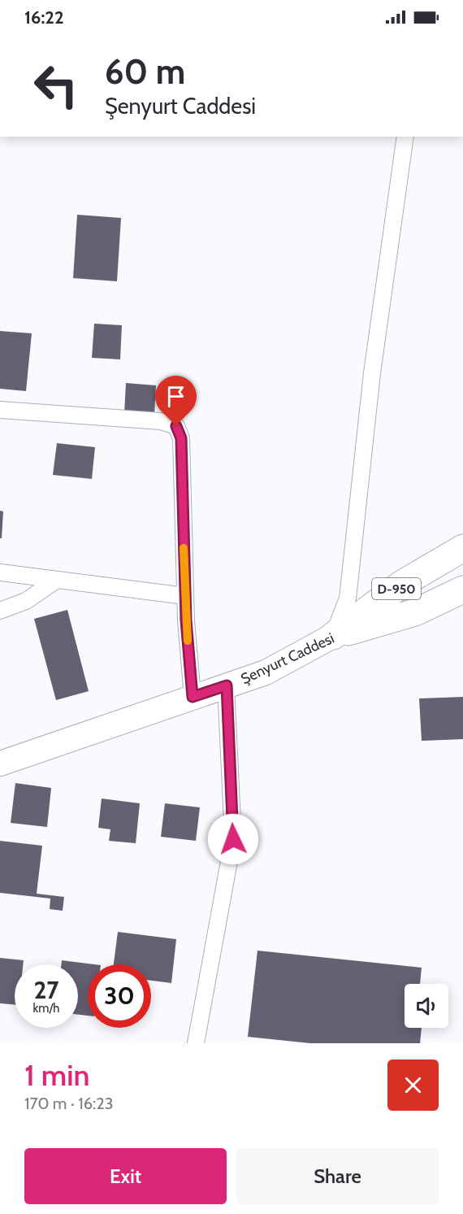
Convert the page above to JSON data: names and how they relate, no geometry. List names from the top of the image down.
{
  "streets": {
    "highway": ["D-950", "Şenyurt Caddesi"]
  },
  "crossings": [
    ["D-950", "Şenyurt Caddesi"]
  ],
  "page": {
    "status": "16:22",
    "turn": ["60 m", "Şenyurt Caddesi"],
    "speed": "27 km/h",
    "limit": "30",
    "heading": ["1 min", "170 m · 16:23"],
    "buttons": ["Exit", "Share"]
  }
}
